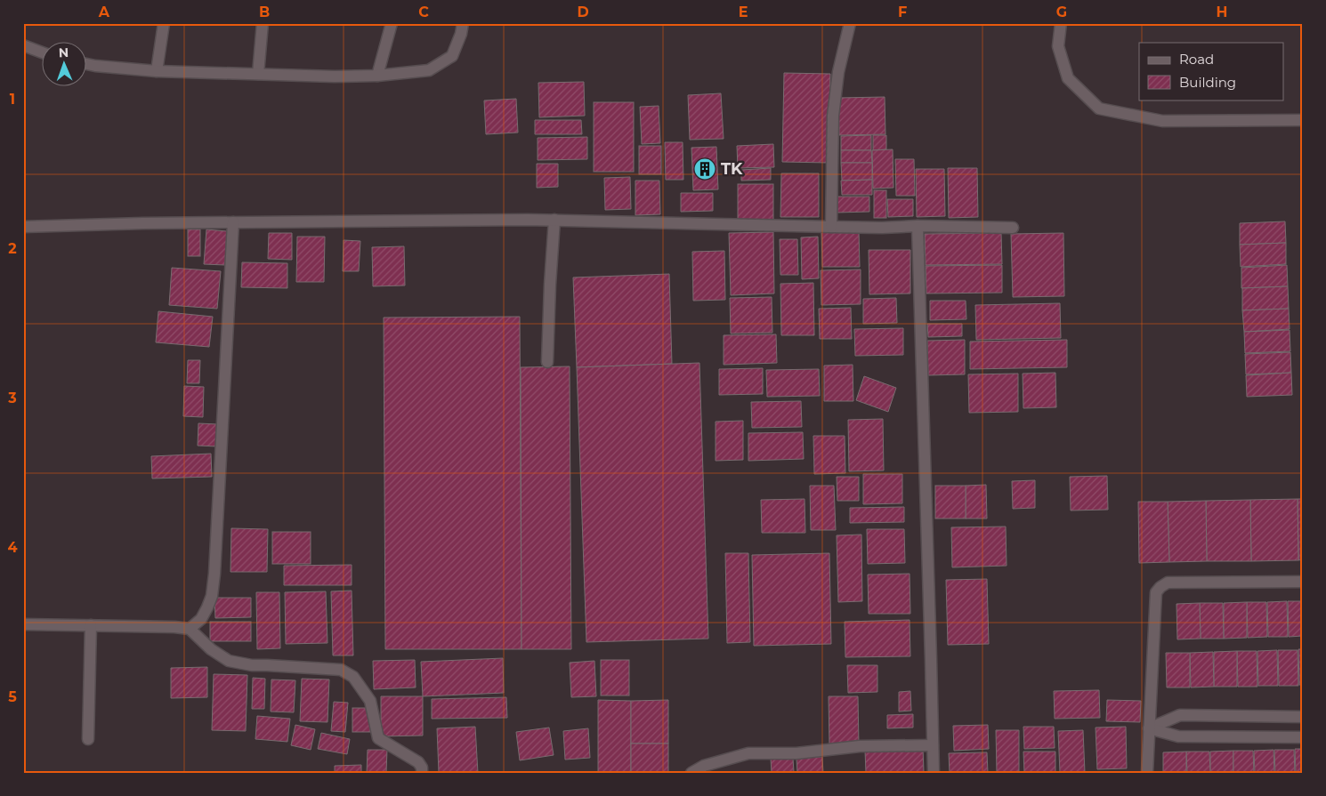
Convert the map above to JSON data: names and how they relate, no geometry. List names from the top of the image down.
{
  "places": {
    "building": ["TK"]
  },
  "legend": ["Road", "Building"],
  "north": "top",
  "grid": {
    "columns": [
      "A",
      "B",
      "C",
      "D",
      "E",
      "F",
      "G",
      "H"
    ],
    "rows": [
      "1",
      "2",
      "3",
      "4",
      "5"
    ]
  }
}
